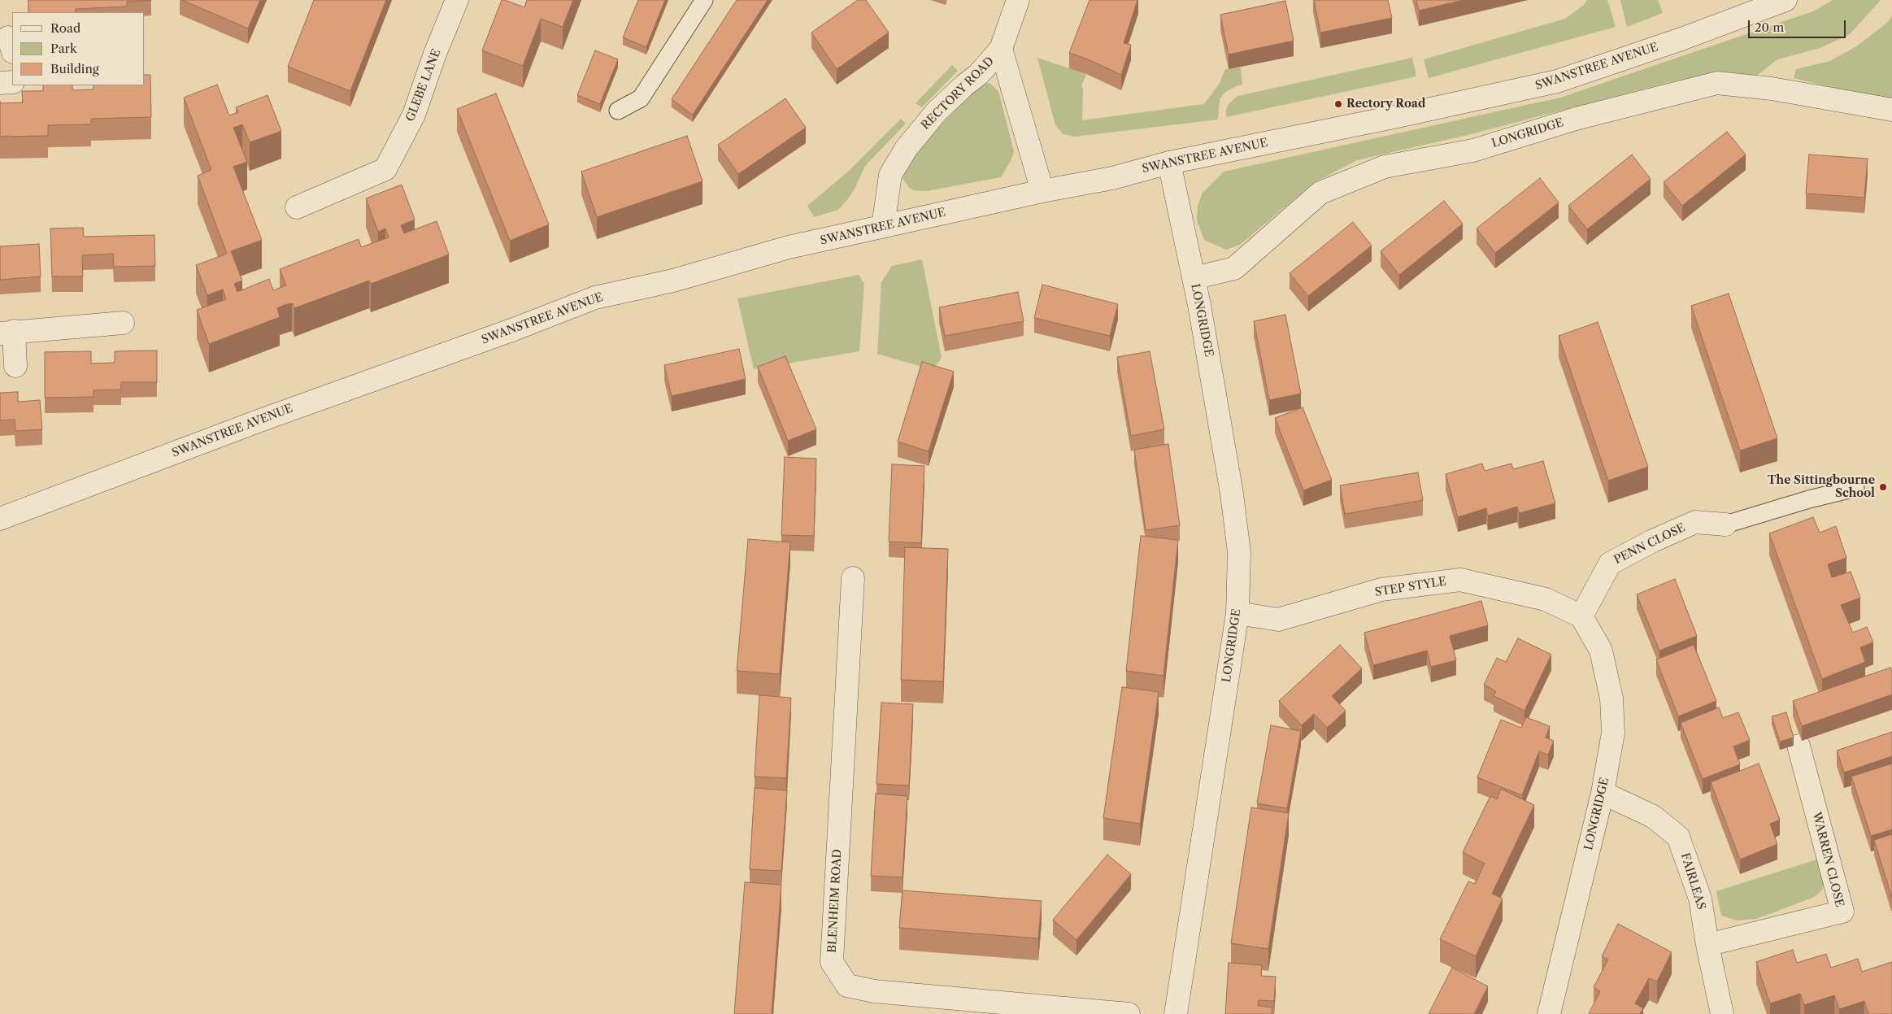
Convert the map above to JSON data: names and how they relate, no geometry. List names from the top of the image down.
{
  "streets": {
    "street": [
      "SWANSTREE AVENUE",
      "GLEBE LANE",
      "RECTORY ROAD",
      "LONGRIDGE",
      "PENN CLOSE",
      "STEP STYLE",
      "WARREN CLOSE",
      "FAIRLEAS",
      "BLENHEIM ROAD"
    ]
  },
  "crossings": [
    ["SWANSTREE AVENUE", "RECTORY ROAD"],
    ["SWANSTREE AVENUE", "LONGRIDGE"],
    ["LONGRIDGE", "PENN CLOSE"],
    ["LONGRIDGE", "STEP STYLE"],
    ["LONGRIDGE", "FAIRLEAS"],
    ["PENN CLOSE", "STEP STYLE"],
    ["WARREN CLOSE", "FAIRLEAS"]
  ],
  "places": ["Rectory Road", "The Sittingbourne School"],
  "legend": ["Road", "Park", "Building"],
  "scale_bar": "20 m"
}
